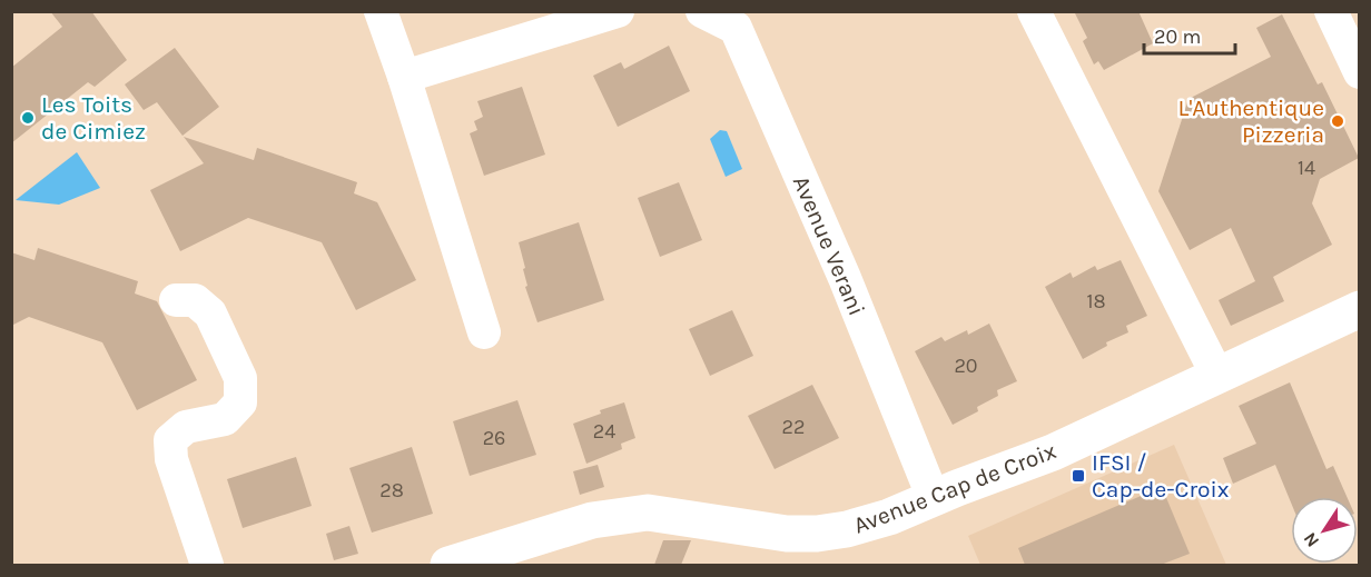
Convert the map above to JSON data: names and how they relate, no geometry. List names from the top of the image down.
{
  "streets": {
    "street": ["Avenue Verani", "Avenue Cap de Croix"]
  },
  "crossings": [
    ["Avenue Verani", "Avenue Cap de Croix"]
  ],
  "places": {
    "other": ["Les Toits de Cimiez", "L'Authentique Pizzeria"],
    "transit": ["IFSI / Cap-de-Croix"]
  },
  "house_numbers": [
    "14",
    "18",
    "20",
    "22",
    "24",
    "26",
    "28"
  ],
  "scale_bar": "20 m",
  "north": "bottom left"
}
